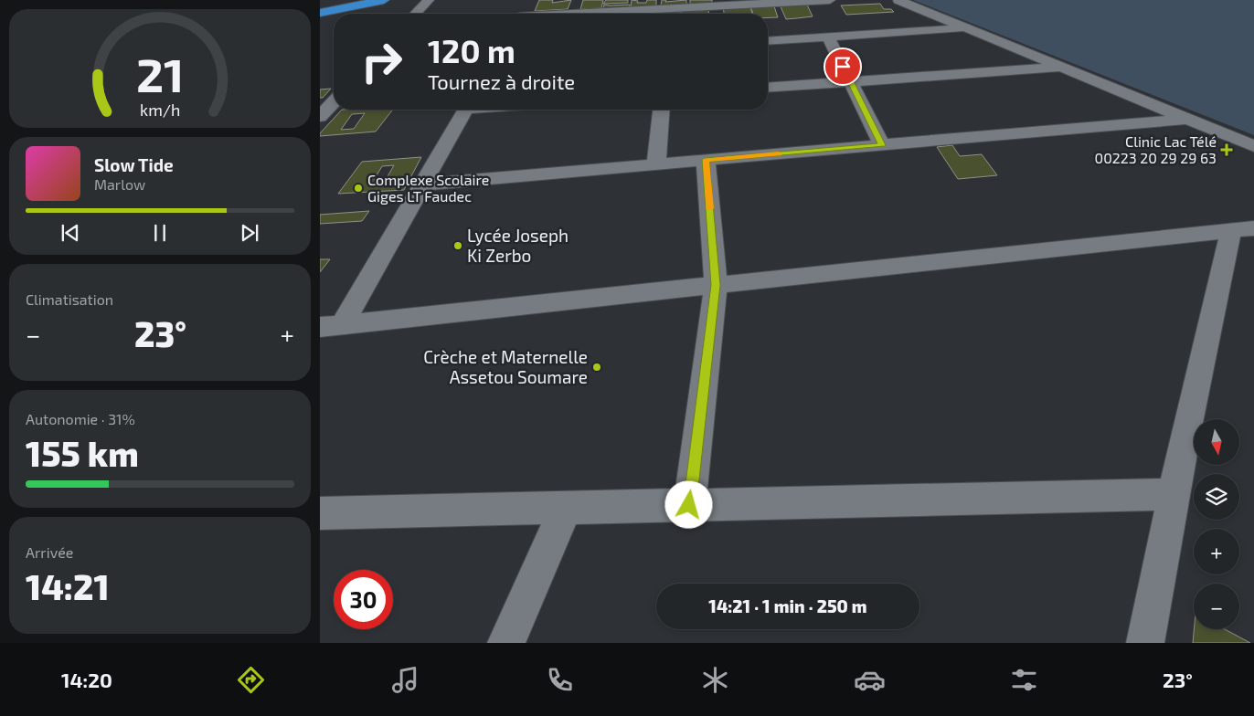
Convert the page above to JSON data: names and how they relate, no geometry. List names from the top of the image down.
{
  "places": {
    "health": ["Clinic Lac Télé 00223 20 29 29 63"],
    "other": ["Complexe Scolaire Giges LT Faudec", "Lycée Joseph Ki Zerbo", "Crèche et Maternelle Assetou Soumare"]
  },
  "north": "bottom",
  "page": {
    "turn": ["120 m", "Tournez à droite"],
    "song": ["Slow Tide", "Marlow"],
    "tile": [
      "Climatisation",
      ["Autonomie · 31%", "155 km"],
      ["Arrivée", "14:21"]
    ],
    "heat": ["−", "23°", "+"],
    "map_buttons": ["+", "−"],
    "limit": "30",
    "trip": "14:21 · 1 min · 250 m",
    "tabs": ["14:20", "23°"],
    "gauge": ["21", "km/h"]
  }
}
